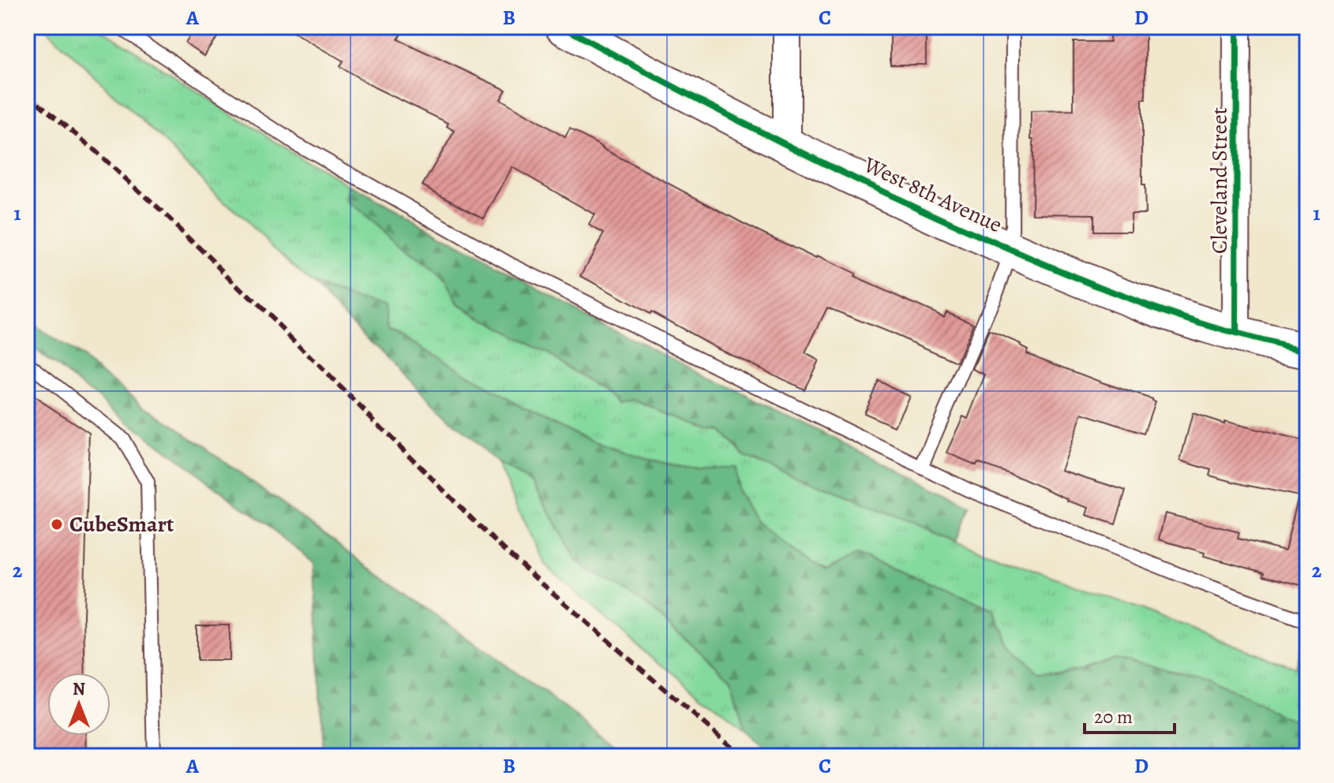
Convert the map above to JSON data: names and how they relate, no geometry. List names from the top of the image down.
{
  "streets": {
    "street": ["Cleveland Street", "West 8th Avenue"]
  },
  "crossings": [
    ["Cleveland Street", "West 8th Avenue"]
  ],
  "places": ["CubeSmart"],
  "scale_bar": "20 m",
  "north": "top",
  "grid": {
    "columns": [
      "A",
      "B",
      "C",
      "D"
    ],
    "rows": ["1", "2"]
  }
}
